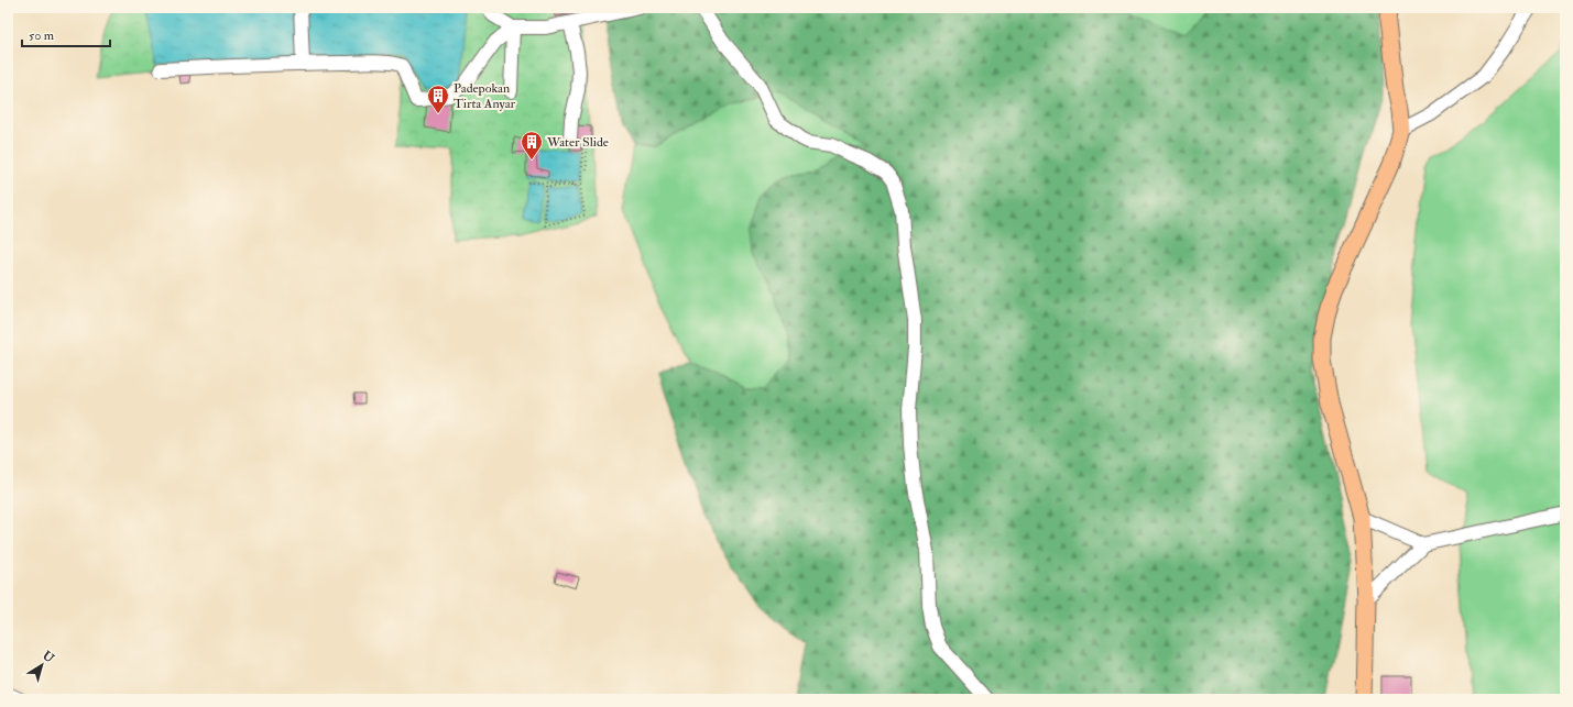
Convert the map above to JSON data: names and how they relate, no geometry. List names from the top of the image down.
{
  "places": {
    "building": ["Padepokan Tirta Anyar", "Water Slide"]
  },
  "scale_bar": "50 m",
  "north": "top right"
}
